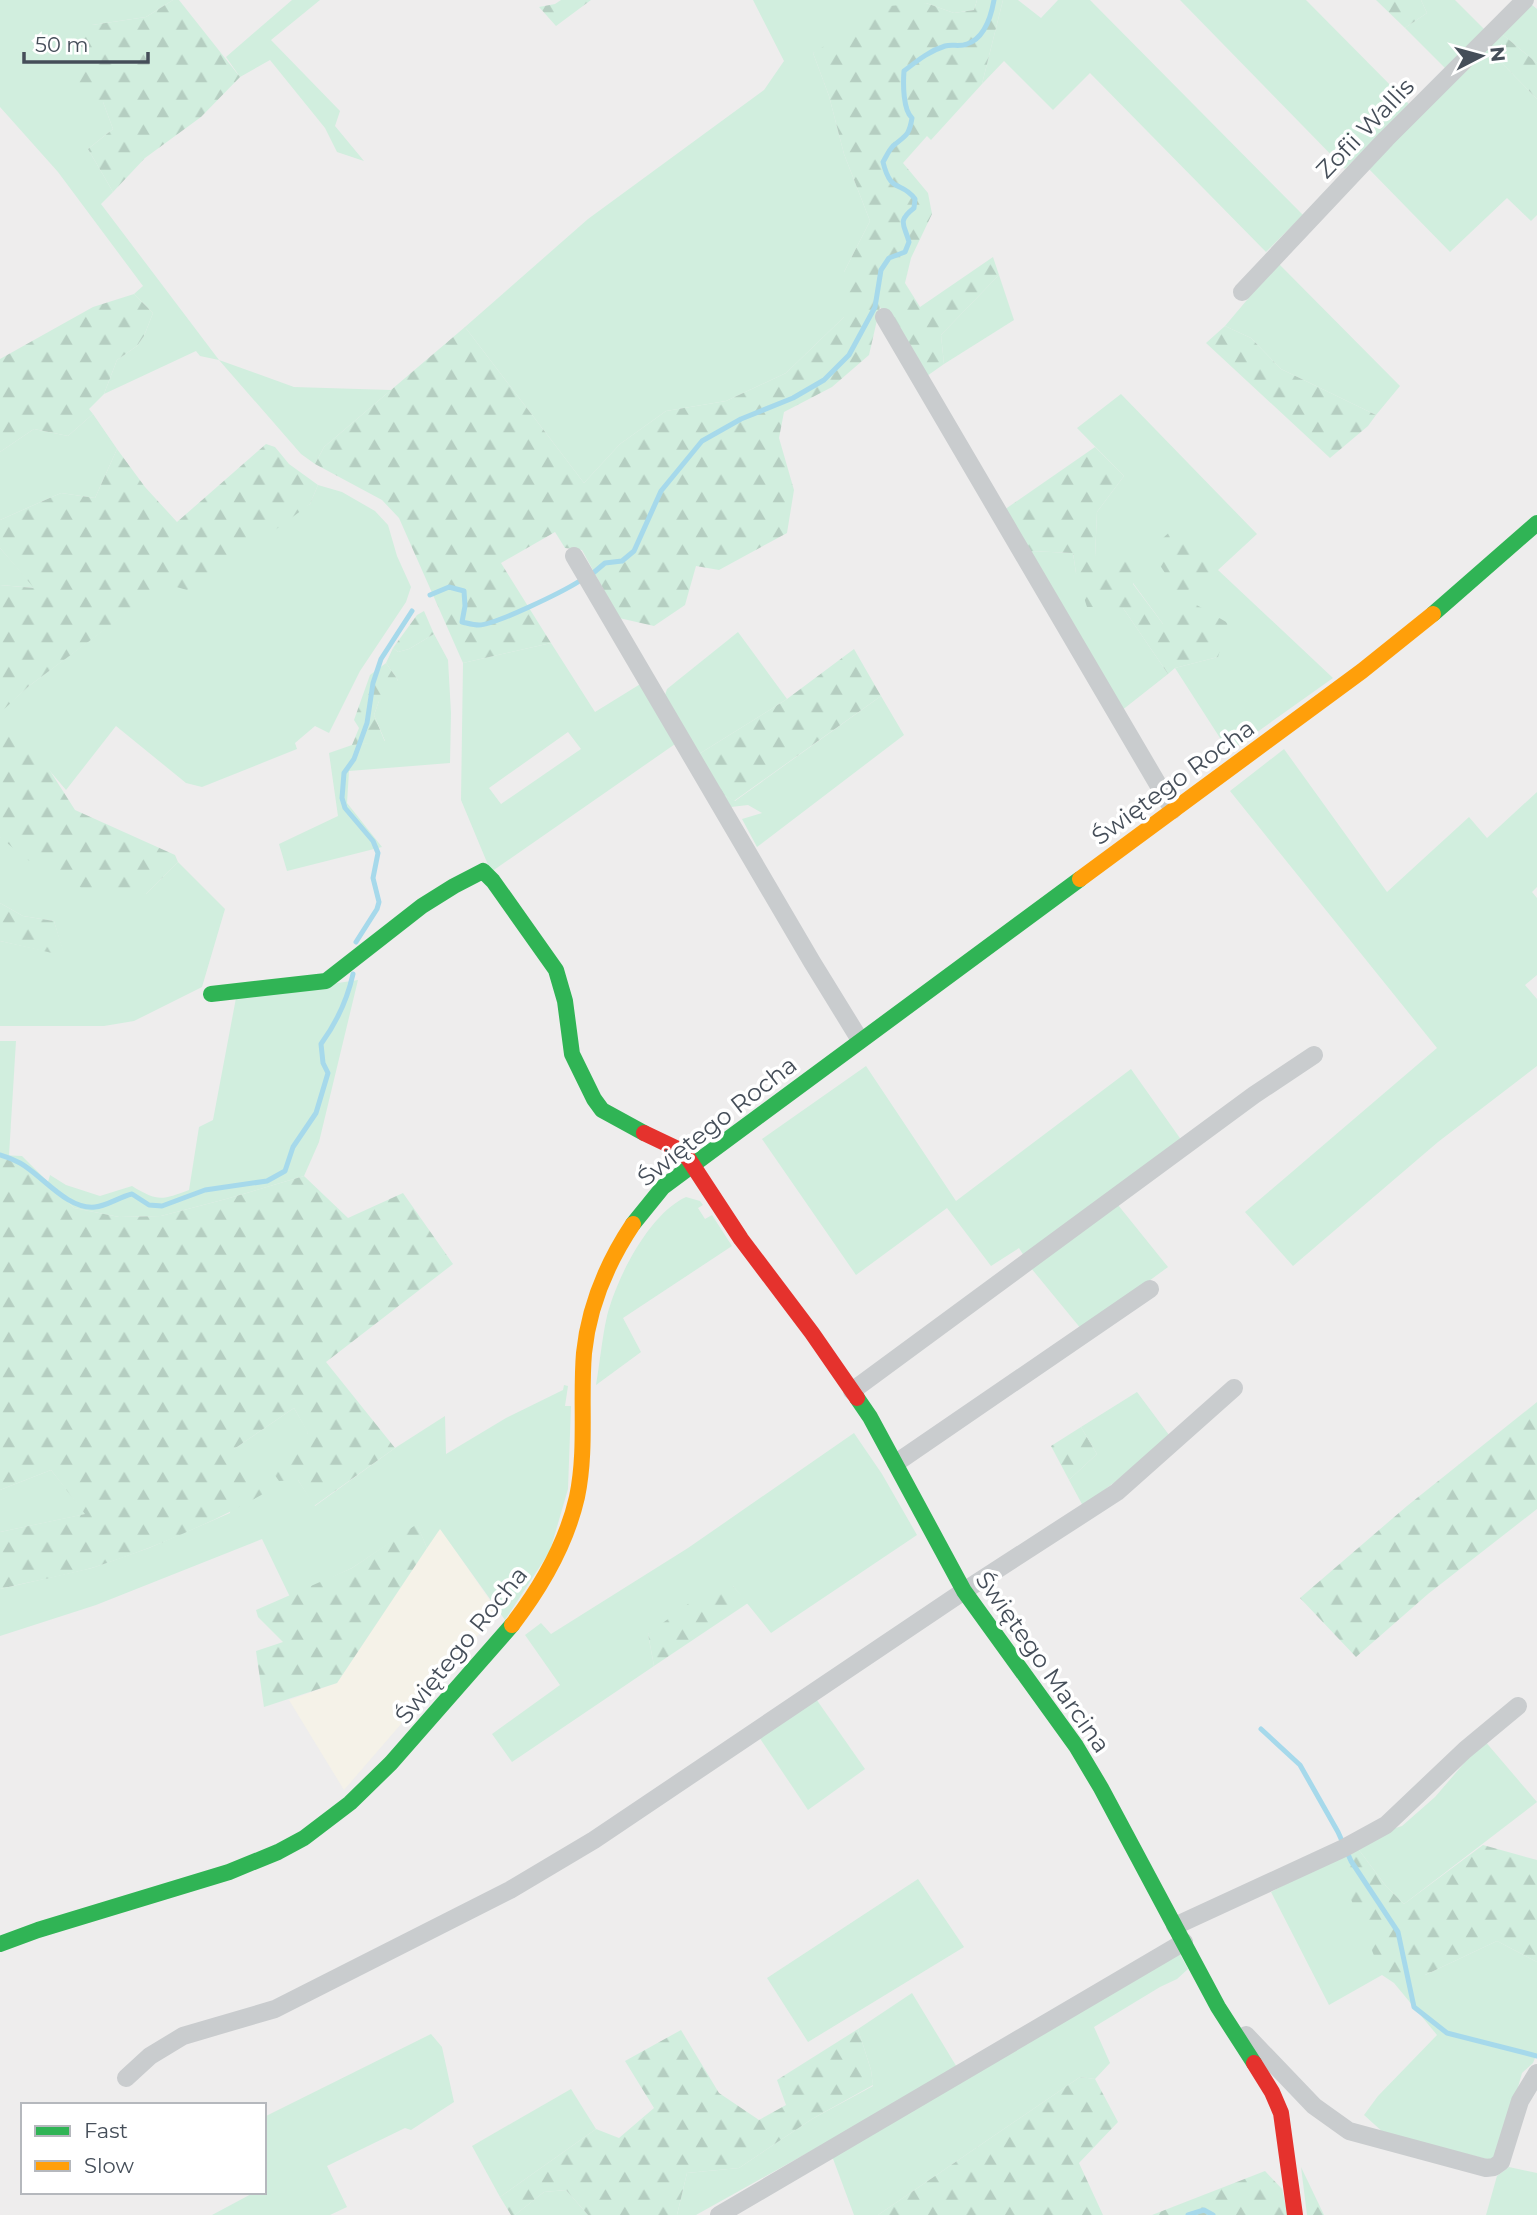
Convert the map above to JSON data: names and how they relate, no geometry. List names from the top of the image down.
{
  "streets": {
    "street": ["Zofii Wallis", "Świętego Rocha", "Świętego Marcina"]
  },
  "crossings": [
    ["Świętego Rocha", "Świętego Marcina"]
  ],
  "legend": ["Fast", "Slow"],
  "scale_bar": "50 m",
  "north": "right"
}
